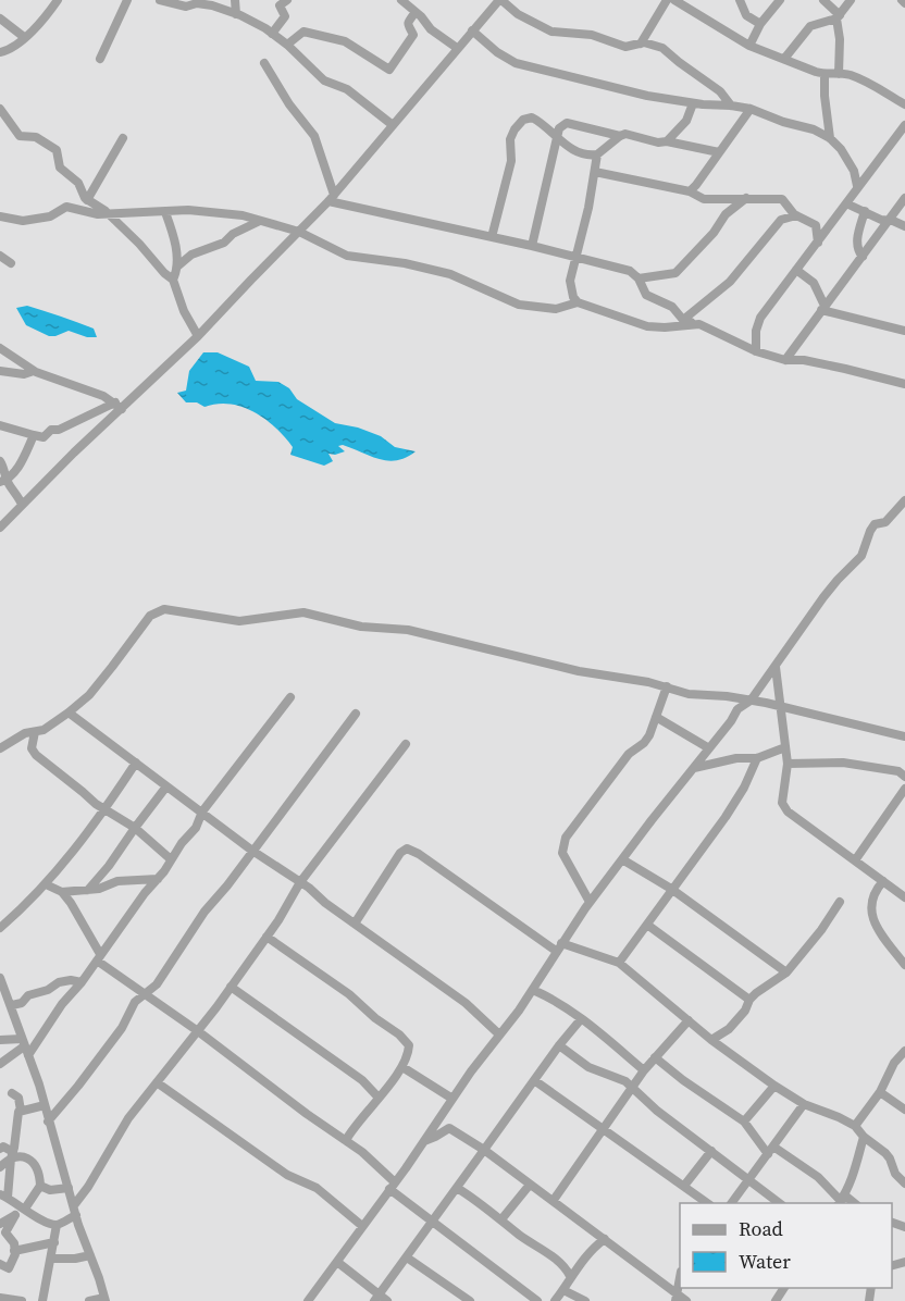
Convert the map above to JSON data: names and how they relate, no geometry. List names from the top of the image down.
{
  "legend": ["Road", "Water"]
}
